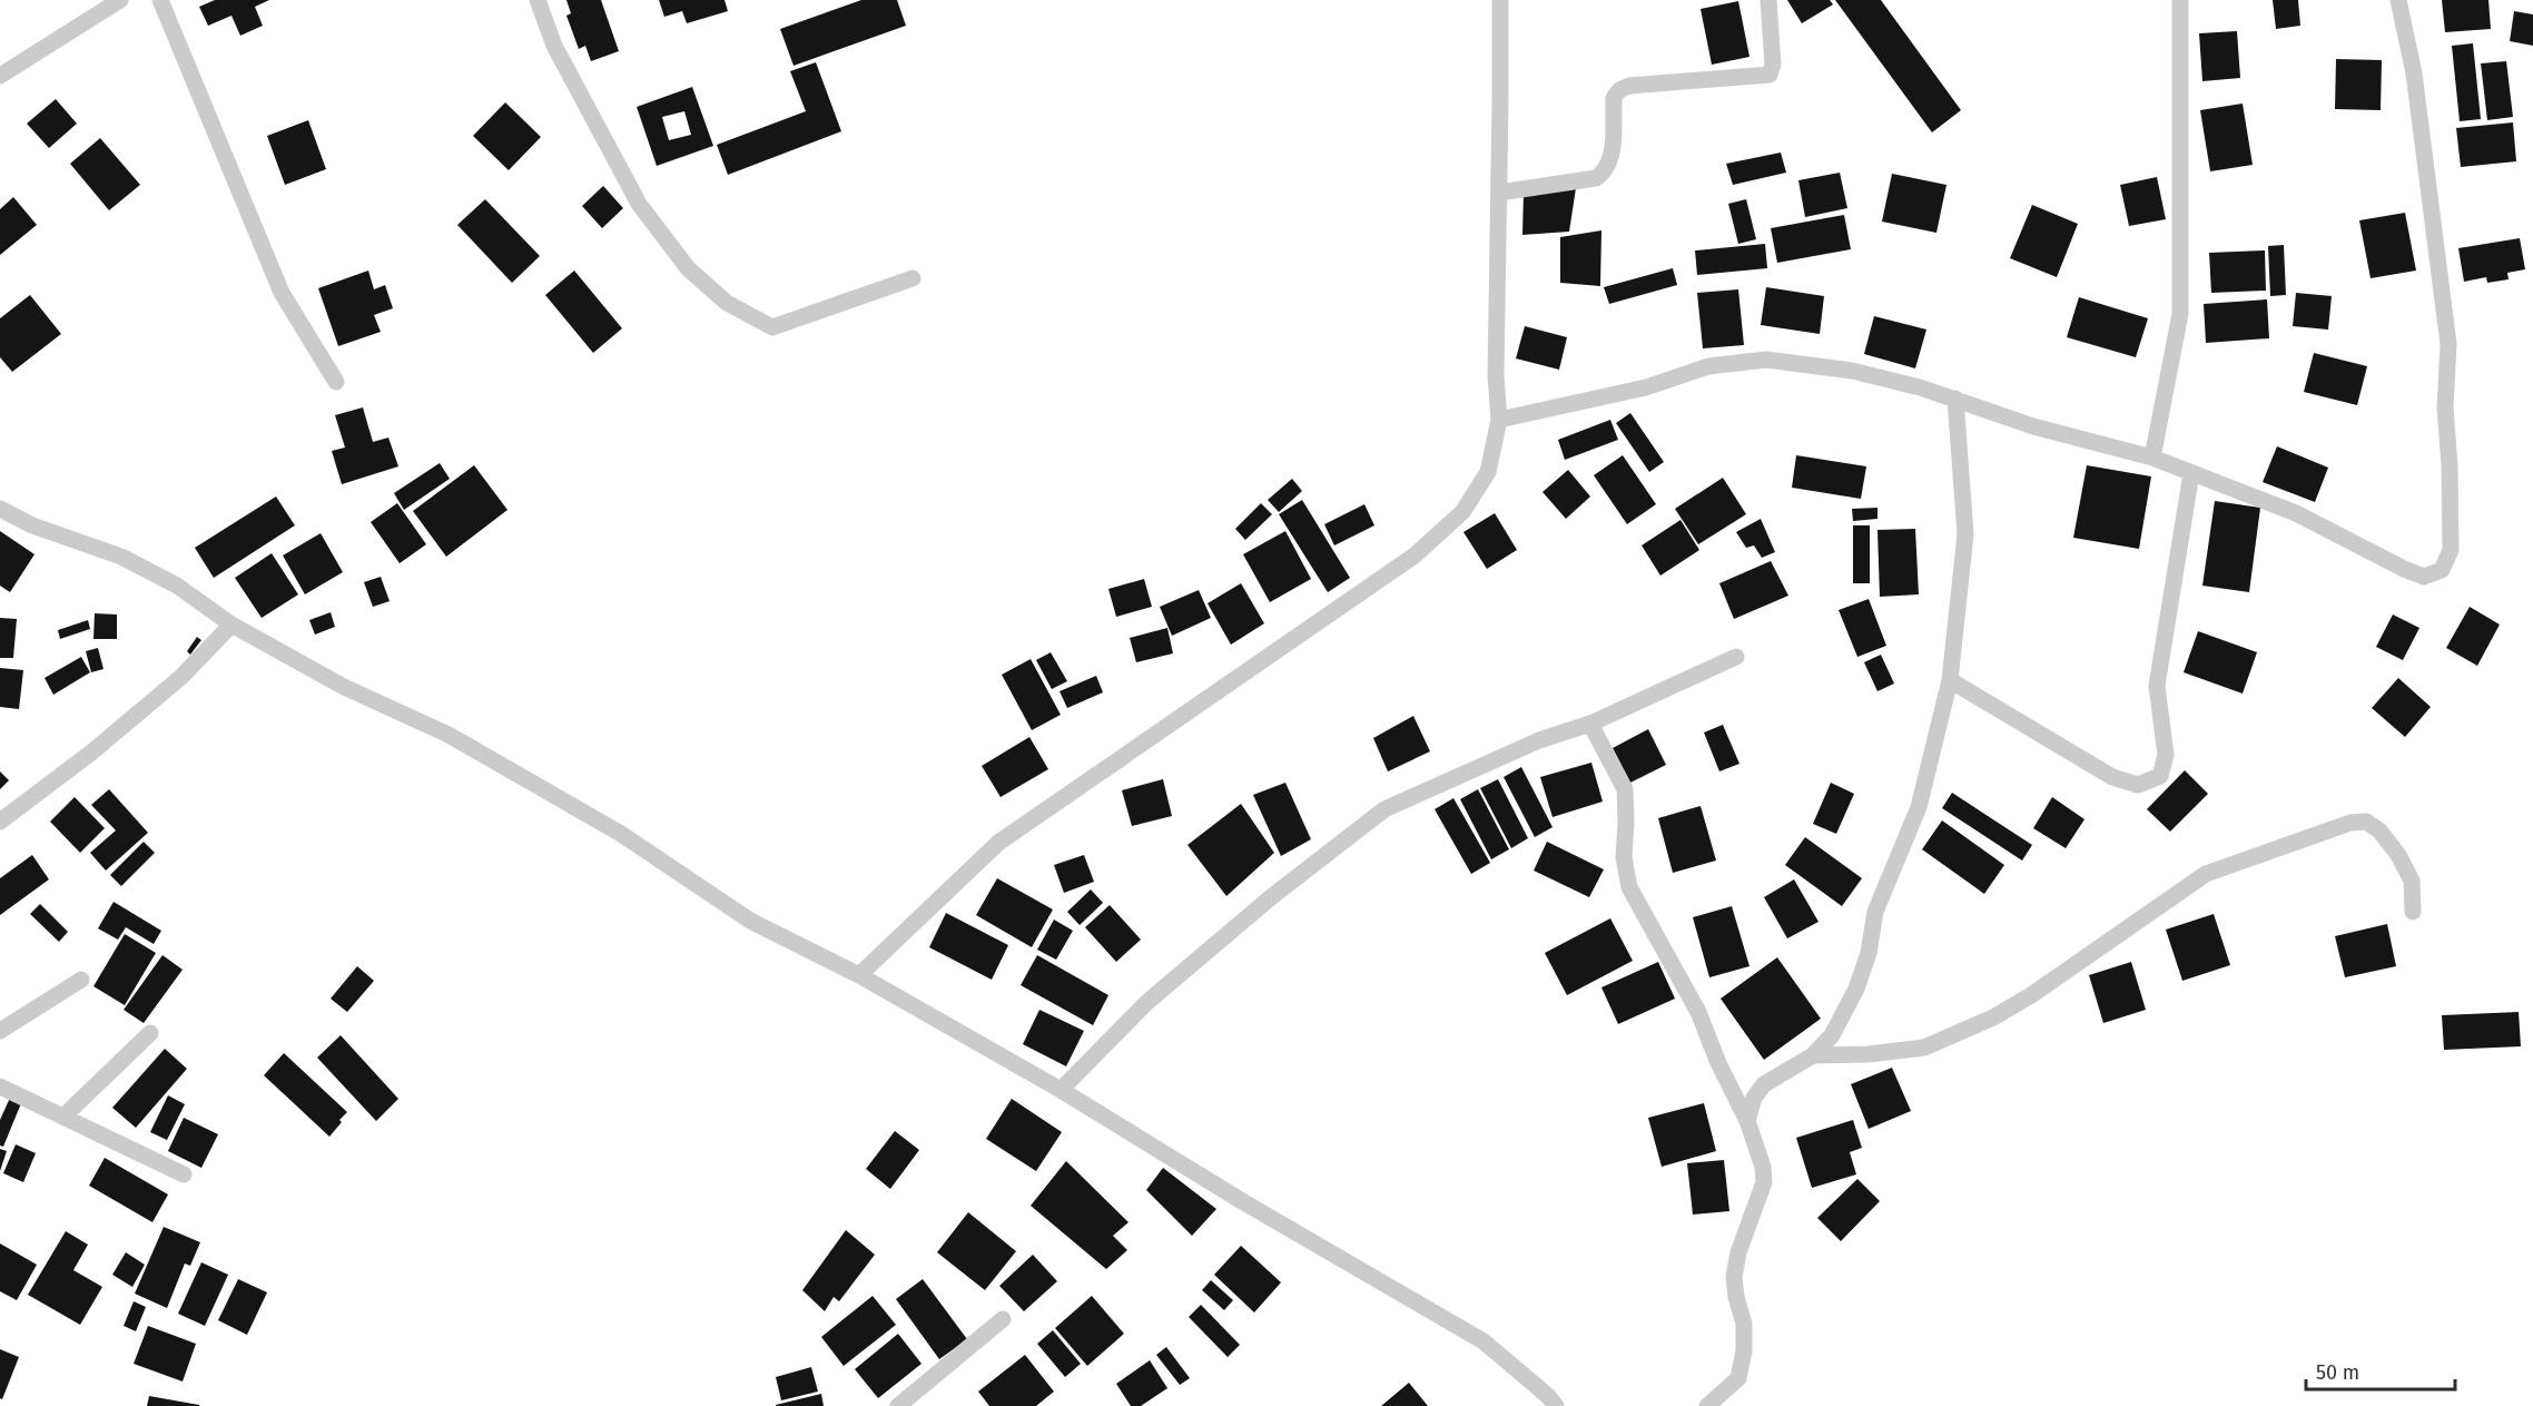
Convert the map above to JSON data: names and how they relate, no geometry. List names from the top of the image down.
{
  "scale_bar": "50 m"
}
